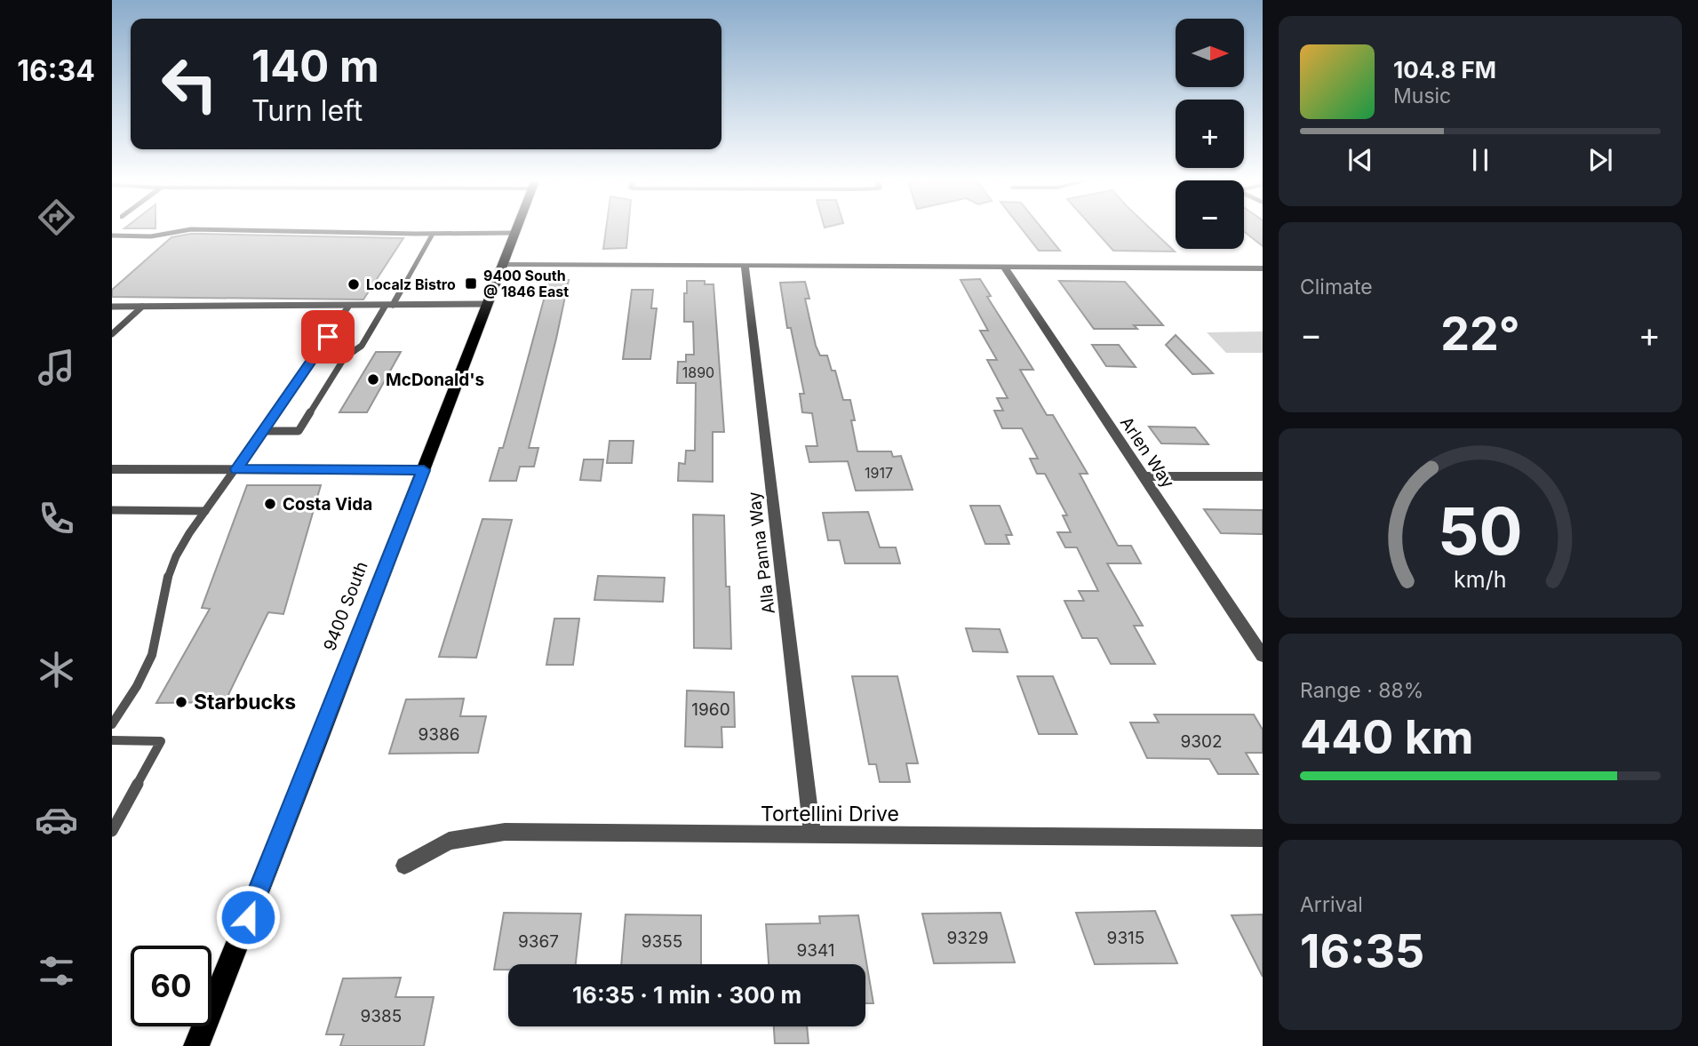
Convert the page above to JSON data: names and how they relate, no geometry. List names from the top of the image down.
{
  "streets": {
    "main road": ["9400 South"],
    "street": ["Arlen Way", "Alla Panna Way", "Tortellini Drive"]
  },
  "crossings": [
    ["Alla Panna Way", "Tortellini Drive"]
  ],
  "places": {
    "transit": ["9400 South @ 1846 East"],
    "other": [
      "Localz Bistro",
      "McDonald's",
      "Costa Vida",
      "Starbucks"
    ]
  },
  "house_numbers": [
    "1890",
    "1917",
    "1960",
    "9386",
    "9302",
    "9329",
    "9315",
    "9367",
    "9355",
    "9341",
    "9385"
  ],
  "north": "right",
  "page": {
    "tabs": "16:34",
    "map_buttons": ["+", "−"],
    "turn": ["140 m", "Turn left"],
    "song": ["104.8 FM", "Music"],
    "tile": [
      "Climate",
      ["Range · 88%", "440 km"],
      ["Arrival", "16:35"]
    ],
    "heat": ["−", "22°", "+"],
    "limit": "60",
    "trip": "16:35 · 1 min · 300 m",
    "gauge": ["50", "km/h"]
  }
}
